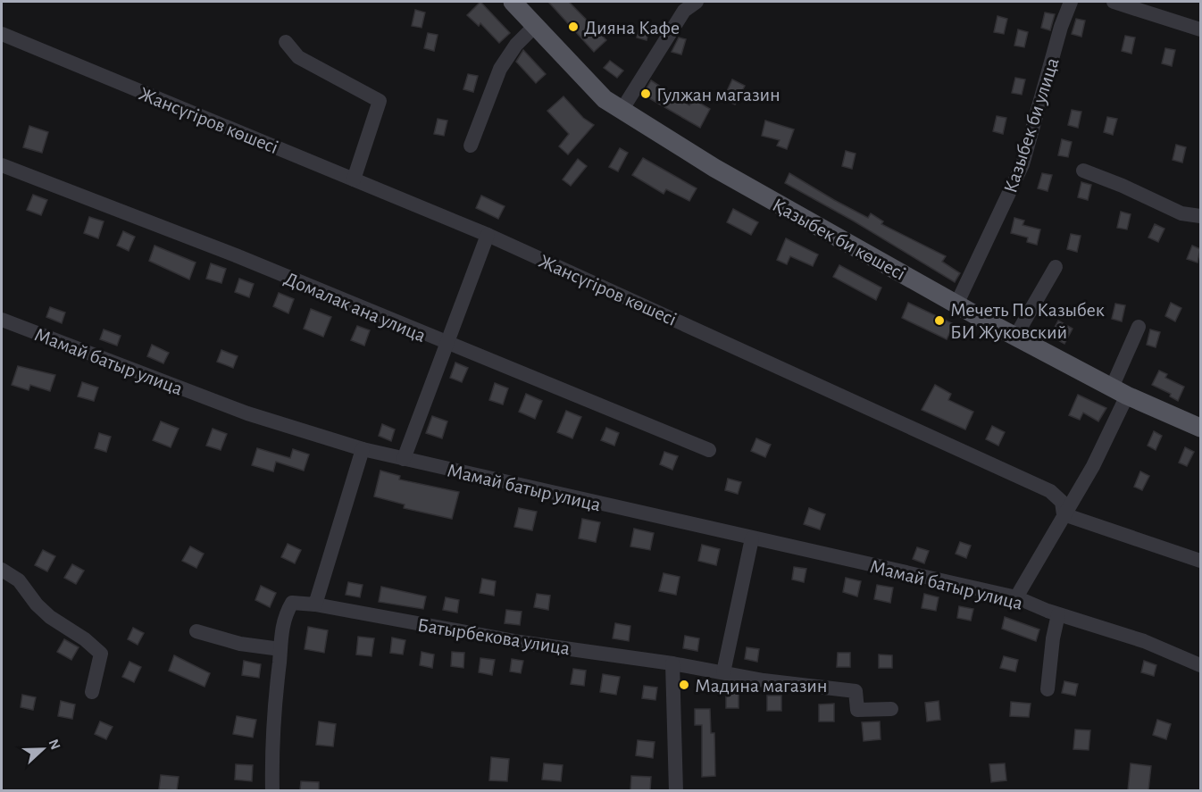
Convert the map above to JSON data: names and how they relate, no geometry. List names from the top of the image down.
{
  "streets": {
    "main road": ["Қазыбек би көшесі"],
    "street": [
      "Жансүгіров көшесі",
      "Казыбек би улица",
      "Домалак ана улица",
      "Мамай батыр улица",
      "Батырбекова улица"
    ]
  },
  "crossings": [
    ["Казыбек би улица", "Қазыбек би көшесі"]
  ],
  "places": [
    "Дияна Кафе",
    "Гулжан магазин",
    "Мечеть По Казыбек БИ Жуковский",
    "Мадина магазин"
  ],
  "north": "right"
}
